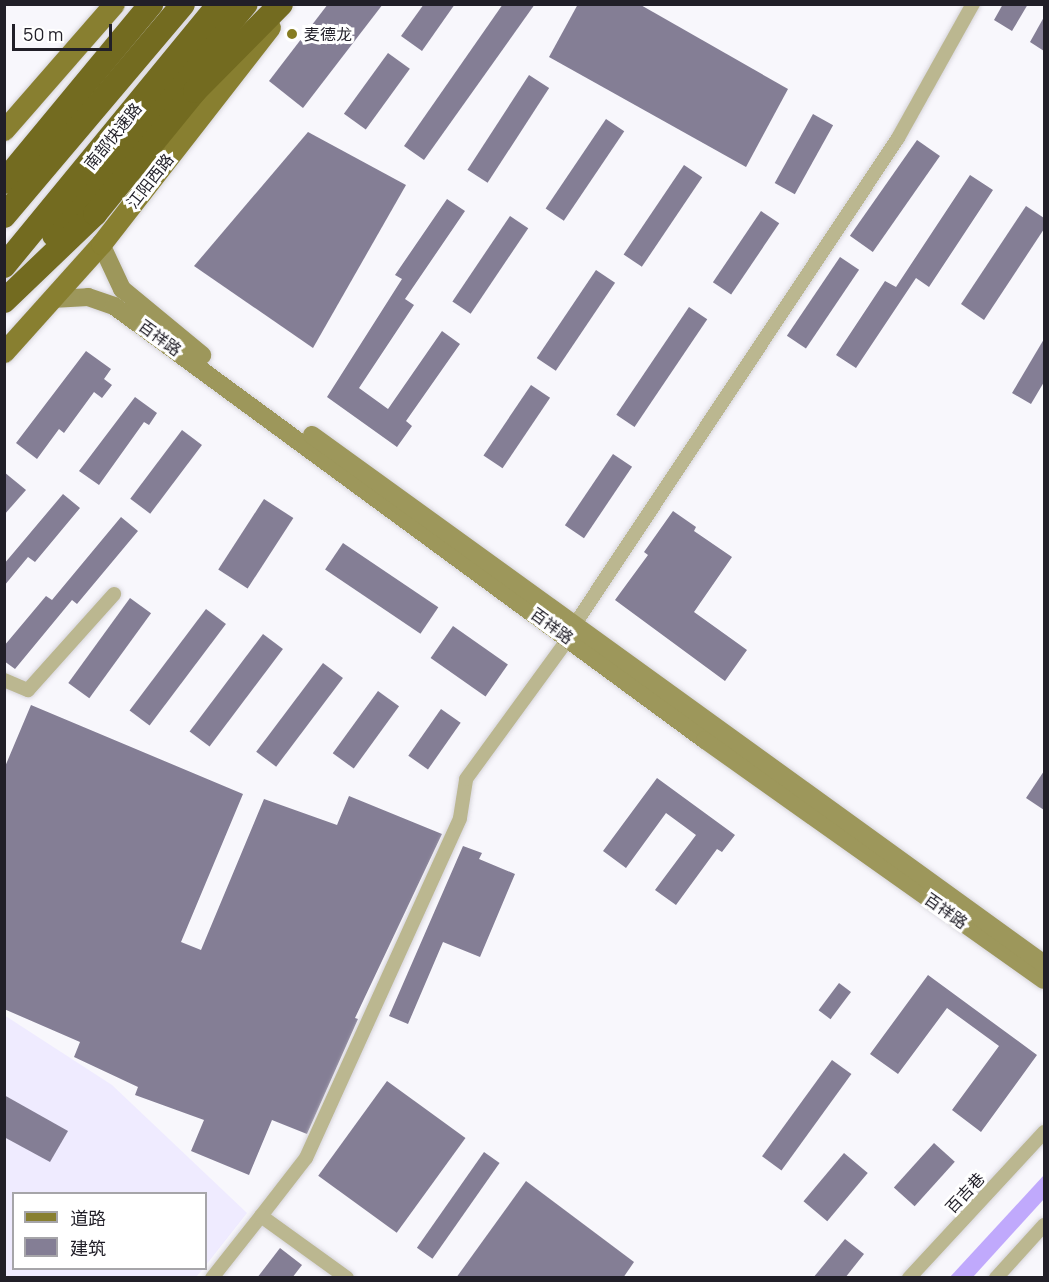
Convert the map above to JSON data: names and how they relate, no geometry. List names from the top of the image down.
{
  "streets": {
    "highway": ["南部快速路"],
    "main road": ["江阳西路"],
    "street": ["百祥路", "百吉巷"]
  },
  "crossings": [
    ["江阳西路", "百祥路"]
  ],
  "places": ["麦德龙"],
  "legend": ["道路", "建筑"],
  "scale_bar": "50 m"
}
